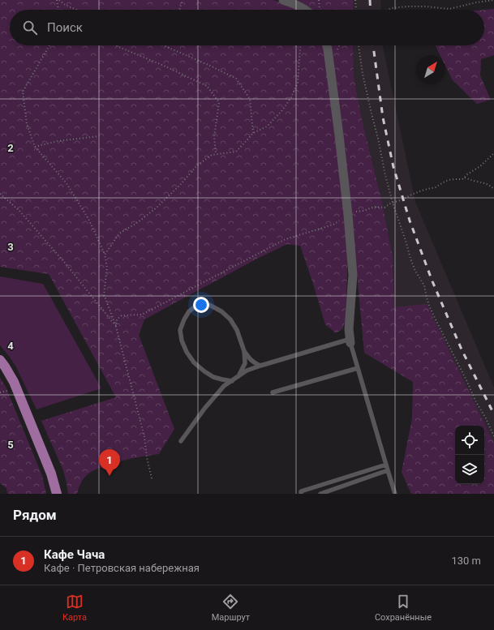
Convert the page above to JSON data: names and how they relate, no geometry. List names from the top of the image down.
{
  "north": "top right",
  "page": {
    "search": "Поиск",
    "pins": "1",
    "heading": "Рядом",
    "list": [
      {
        "mark": "1",
        "name": "Кафе Чача",
        "note": "Кафе · Петровская набережная",
        "value": "130 m"
      }
    ],
    "nav": ["Карта", "Маршрут", "Сохранённые"]
  },
  "grid": {
    "rows": [
      "2",
      "3",
      "4",
      "5"
    ]
  }
}
